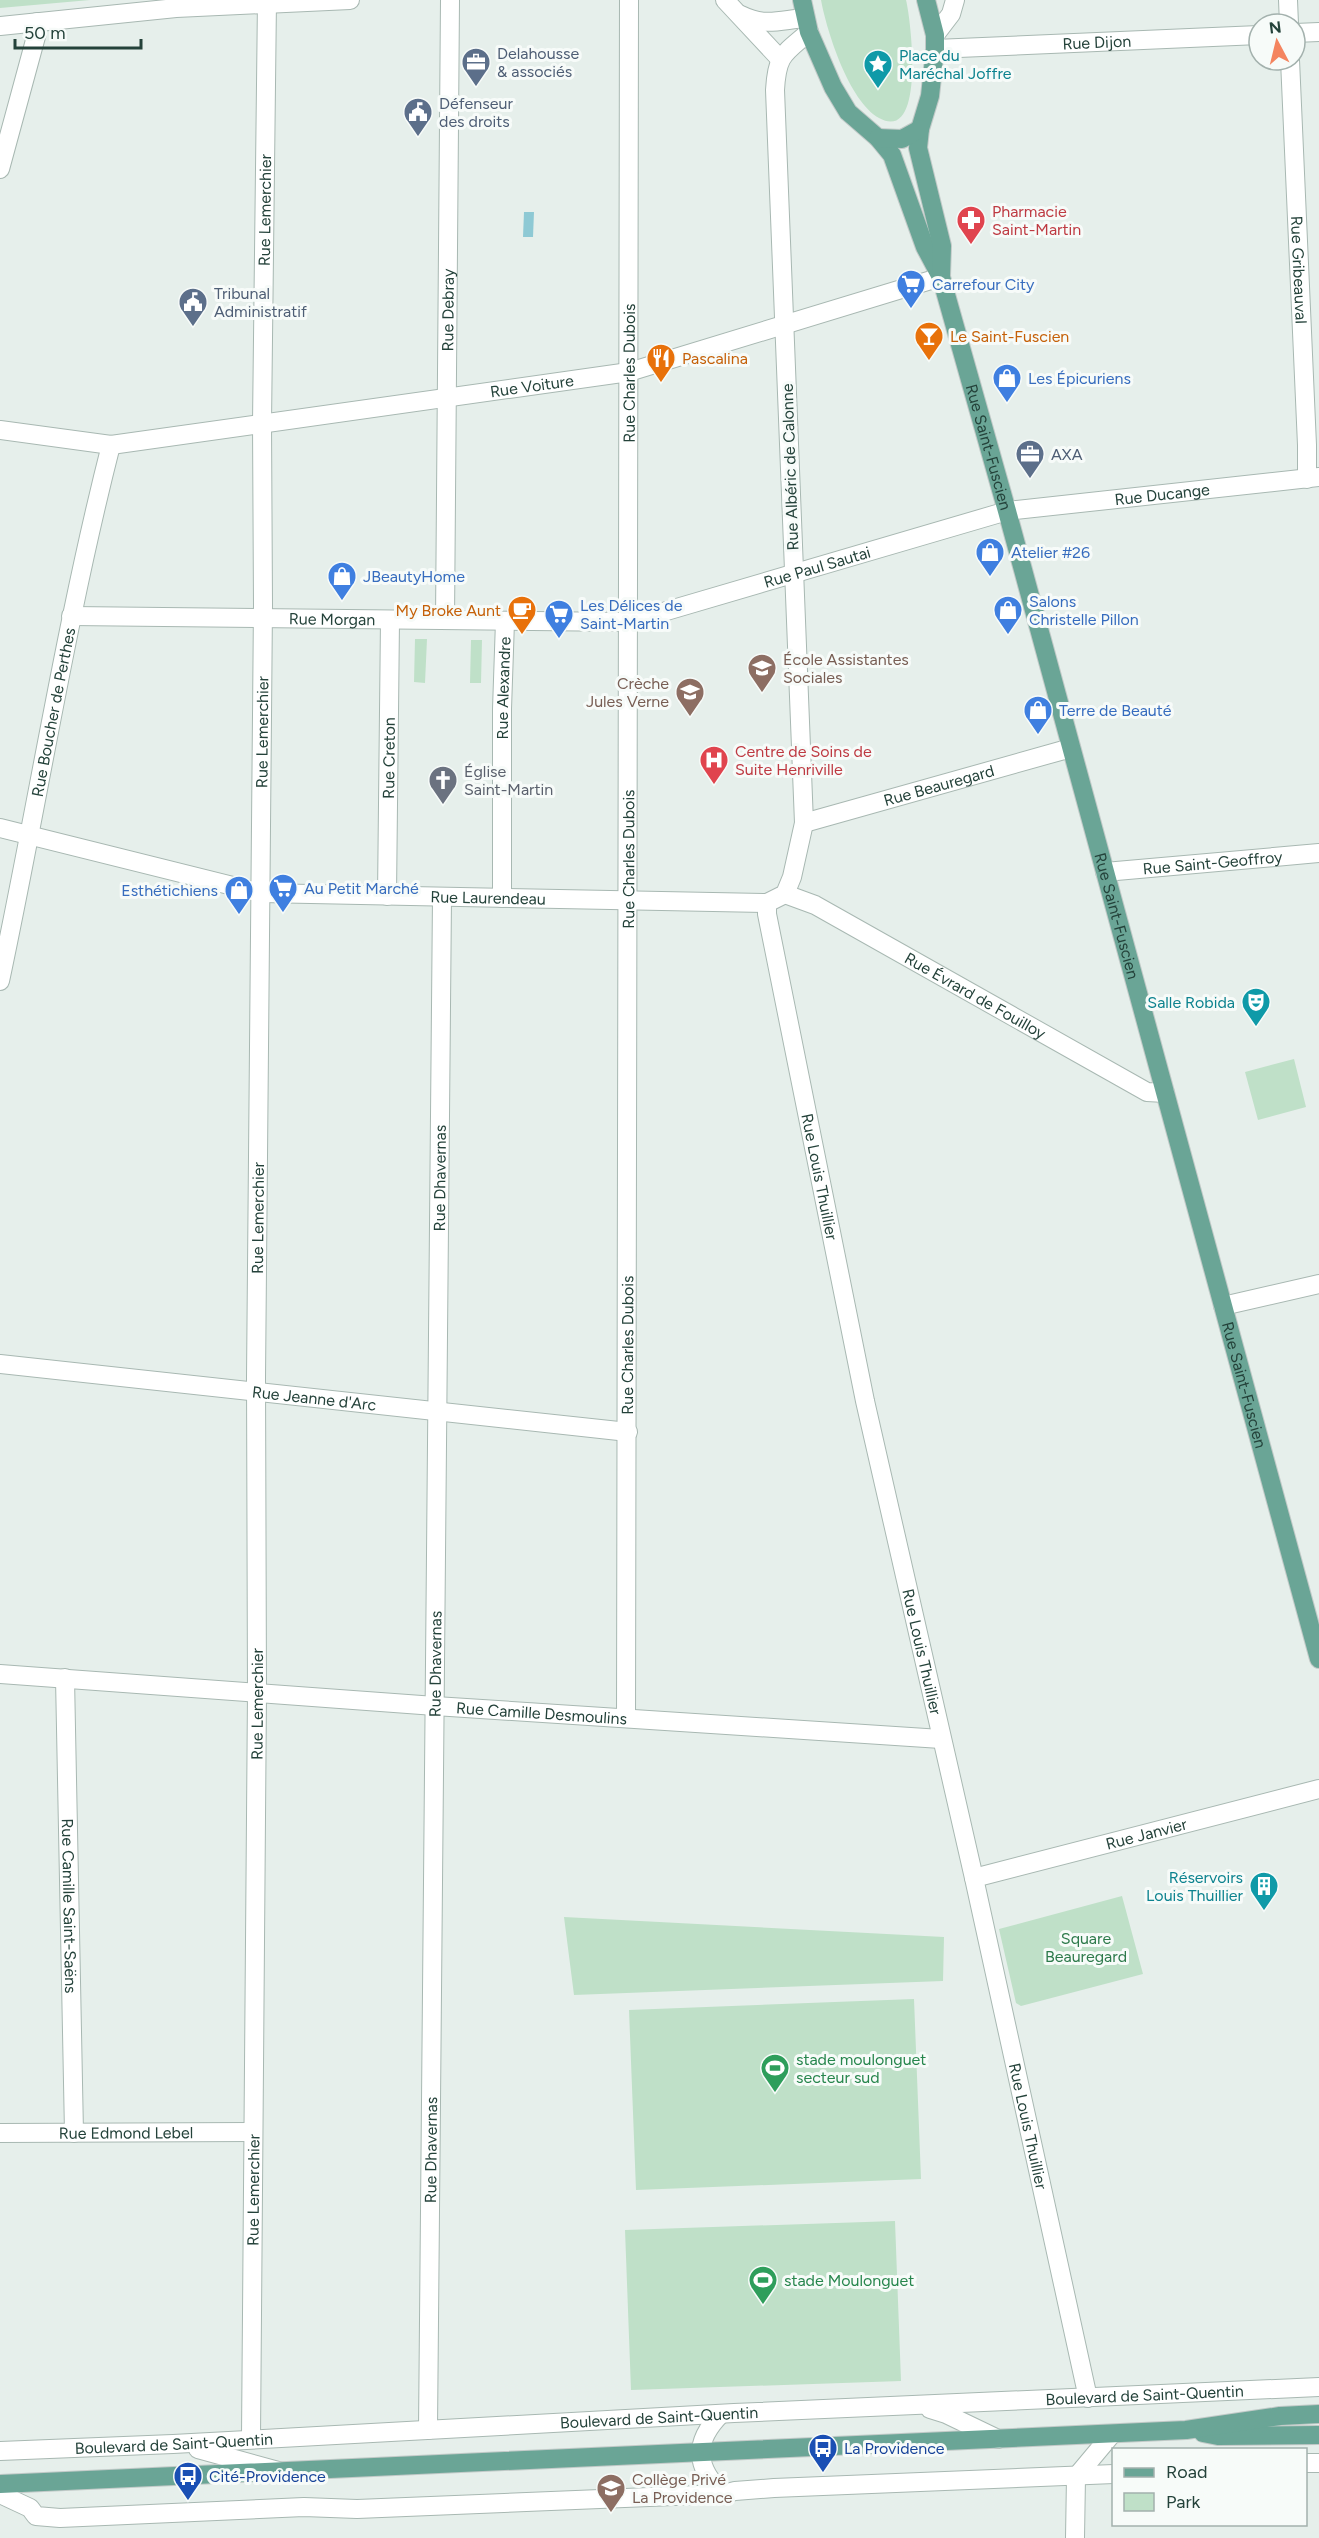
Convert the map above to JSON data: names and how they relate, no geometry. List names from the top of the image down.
{
  "streets": {
    "main road": ["Rue Saint-Fuscien", "Boulevard de Saint-Quentin"],
    "street": [
      "Rue Dijon",
      "Rue Lemerchier",
      "Rue Gribeauval",
      "Rue Debray",
      "Rue Charles Dubois",
      "Rue Voiture",
      "Rue Albéric de Calonne",
      "Rue Ducange",
      "Rue Paul Sautai",
      "Rue Morgan",
      "Rue Alexandre",
      "Rue Boucher de Perthes",
      "Rue Creton",
      "Rue Beauregard",
      "Rue Saint-Geoffroy",
      "Rue Laurendeau",
      "Rue Évrard de Fouilloy",
      "Rue Dhavernas",
      "Rue Louis Thuillier",
      "Rue Jeanne d'Arc",
      "Rue Camille Desmoulins",
      "Rue Janvier",
      "Rue Camille Saint-Saëns",
      "Rue Edmond Lebel"
    ]
  },
  "crossings": [
    ["Rue Lemerchier", "Rue Voiture"],
    ["Rue Lemerchier", "Rue Morgan"],
    ["Rue Lemerchier", "Rue Laurendeau"],
    ["Rue Lemerchier", "Rue Jeanne d'Arc"],
    ["Rue Lemerchier", "Rue Camille Desmoulins"],
    ["Rue Lemerchier", "Rue Edmond Lebel"],
    ["Rue Lemerchier", "Boulevard de Saint-Quentin"],
    ["Rue Gribeauval", "Rue Ducange"],
    ["Rue Debray", "Rue Voiture"],
    ["Rue Debray", "Rue Morgan"],
    ["Rue Charles Dubois", "Rue Voiture"],
    ["Rue Charles Dubois", "Rue Paul Sautai"],
    ["Rue Charles Dubois", "Rue Morgan"],
    ["Rue Charles Dubois", "Rue Laurendeau"],
    ["Rue Charles Dubois", "Rue Jeanne d'Arc"],
    ["Rue Charles Dubois", "Rue Camille Desmoulins"],
    ["Rue Voiture", "Rue Saint-Fuscien"],
    ["Rue Voiture", "Rue Albéric de Calonne"],
    ["Rue Voiture", "Rue Boucher de Perthes"],
    ["Rue Saint-Fuscien", "Rue Ducange"],
    ["Rue Saint-Fuscien", "Rue Paul Sautai"],
    ["Rue Saint-Fuscien", "Rue Beauregard"],
    ["Rue Saint-Fuscien", "Rue Saint-Geoffroy"],
    ["Rue Saint-Fuscien", "Rue Évrard de Fouilloy"],
    ["Rue Albéric de Calonne", "Rue Paul Sautai"],
    ["Rue Albéric de Calonne", "Rue Beauregard"],
    ["Rue Albéric de Calonne", "Rue Évrard de Fouilloy"],
    ["Rue Ducange", "Rue Paul Sautai"],
    ["Rue Paul Sautai", "Rue Morgan"],
    ["Rue Morgan", "Rue Alexandre"],
    ["Rue Morgan", "Rue Boucher de Perthes"],
    ["Rue Morgan", "Rue Creton"],
    ["Rue Alexandre", "Rue Laurendeau"],
    ["Rue Boucher de Perthes", "Rue Laurendeau"],
    ["Rue Creton", "Rue Laurendeau"],
    ["Rue Laurendeau", "Rue Dhavernas"],
    ["Rue Laurendeau", "Rue Louis Thuillier"],
    ["Rue Dhavernas", "Rue Jeanne d'Arc"],
    ["Rue Dhavernas", "Rue Camille Desmoulins"],
    ["Rue Dhavernas", "Boulevard de Saint-Quentin"],
    ["Rue Louis Thuillier", "Rue Camille Desmoulins"],
    ["Rue Louis Thuillier", "Rue Janvier"],
    ["Rue Louis Thuillier", "Boulevard de Saint-Quentin"],
    ["Rue Camille Desmoulins", "Rue Camille Saint-Saëns"],
    ["Rue Camille Saint-Saëns", "Rue Edmond Lebel"]
  ],
  "parks": ["Square Beauregard"],
  "places": {
    "office": ["Delahousse & associés", "AXA"],
    "place": ["Place du Maréchal Joffre"],
    "public building": ["Défenseur des droits", "Tribunal Administratif"],
    "pharmacy": ["Pharmacie Saint-Martin"],
    "supermarket": ["Carrefour City", "Les Délices de Saint-Martin", "Au Petit Marché"],
    "bar": ["Le Saint-Fuscien"],
    "restaurant": ["Pascalina"],
    "shop": [
      "Les Épicuriens",
      "Atelier #26",
      "JBeautyHome",
      "Salons Christelle Pillon",
      "Terre de Beauté",
      "Esthétichiens"
    ],
    "cafe": ["My Broke Aunt"],
    "school or university": ["École Assistantes Sociales", "Crèche Jules Verne", "Collège Privé La Providence"],
    "hospital": ["Centre de Soins de Suite Henriville"],
    "church": ["Église Saint-Martin"],
    "theatre": ["Salle Robida"],
    "building": ["Réservoirs Louis Thuillier"],
    "sports": ["stade moulonguet secteur sud", "stade Moulonguet"],
    "bus stop": ["La Providence", "Cité-Providence"]
  },
  "legend": ["Road", "Park"],
  "scale_bar": "50 m",
  "north": "top"
}
